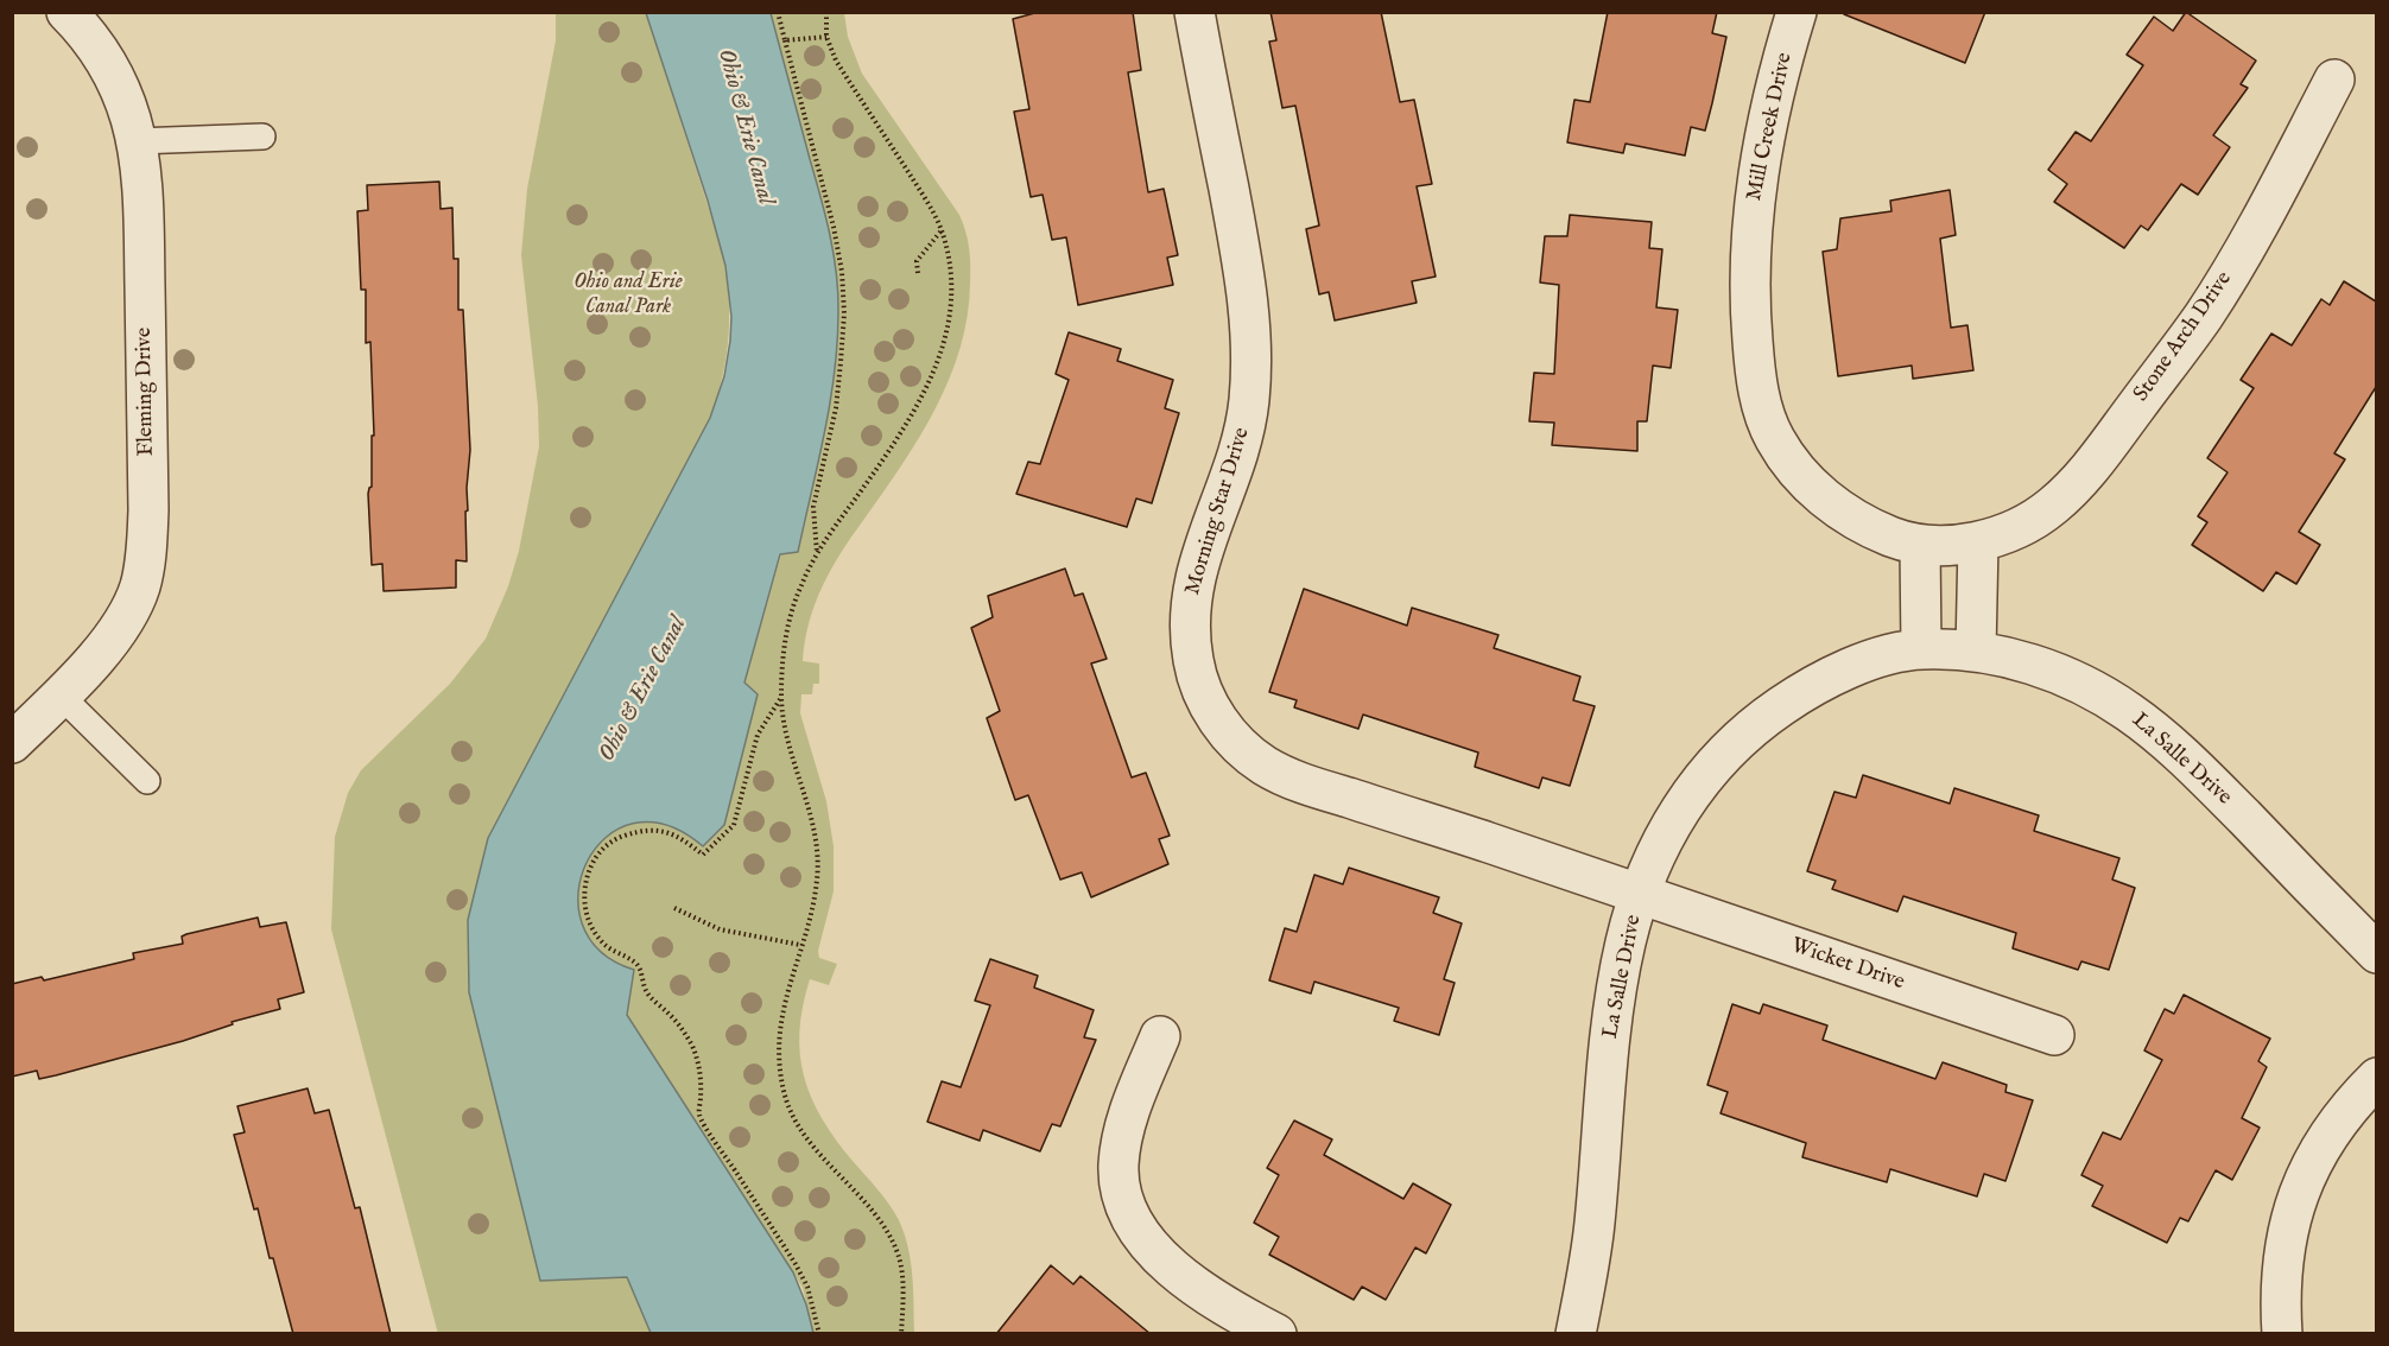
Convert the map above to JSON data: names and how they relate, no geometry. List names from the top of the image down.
{
  "streets": {
    "street": [
      "Mill Creek Drive",
      "Stone Arch Drive",
      "Fleming Drive",
      "Morning Star Drive",
      "La Salle Drive",
      "Wicket Drive"
    ]
  },
  "crossings": [
    ["Mill Creek Drive", "Stone Arch Drive"],
    ["Morning Star Drive", "La Salle Drive"],
    ["Morning Star Drive", "Wicket Drive"],
    ["La Salle Drive", "Wicket Drive"]
  ],
  "water": ["Ohio & Erie Canal"],
  "parks": ["Ohio and Erie Canal Park"]
}
